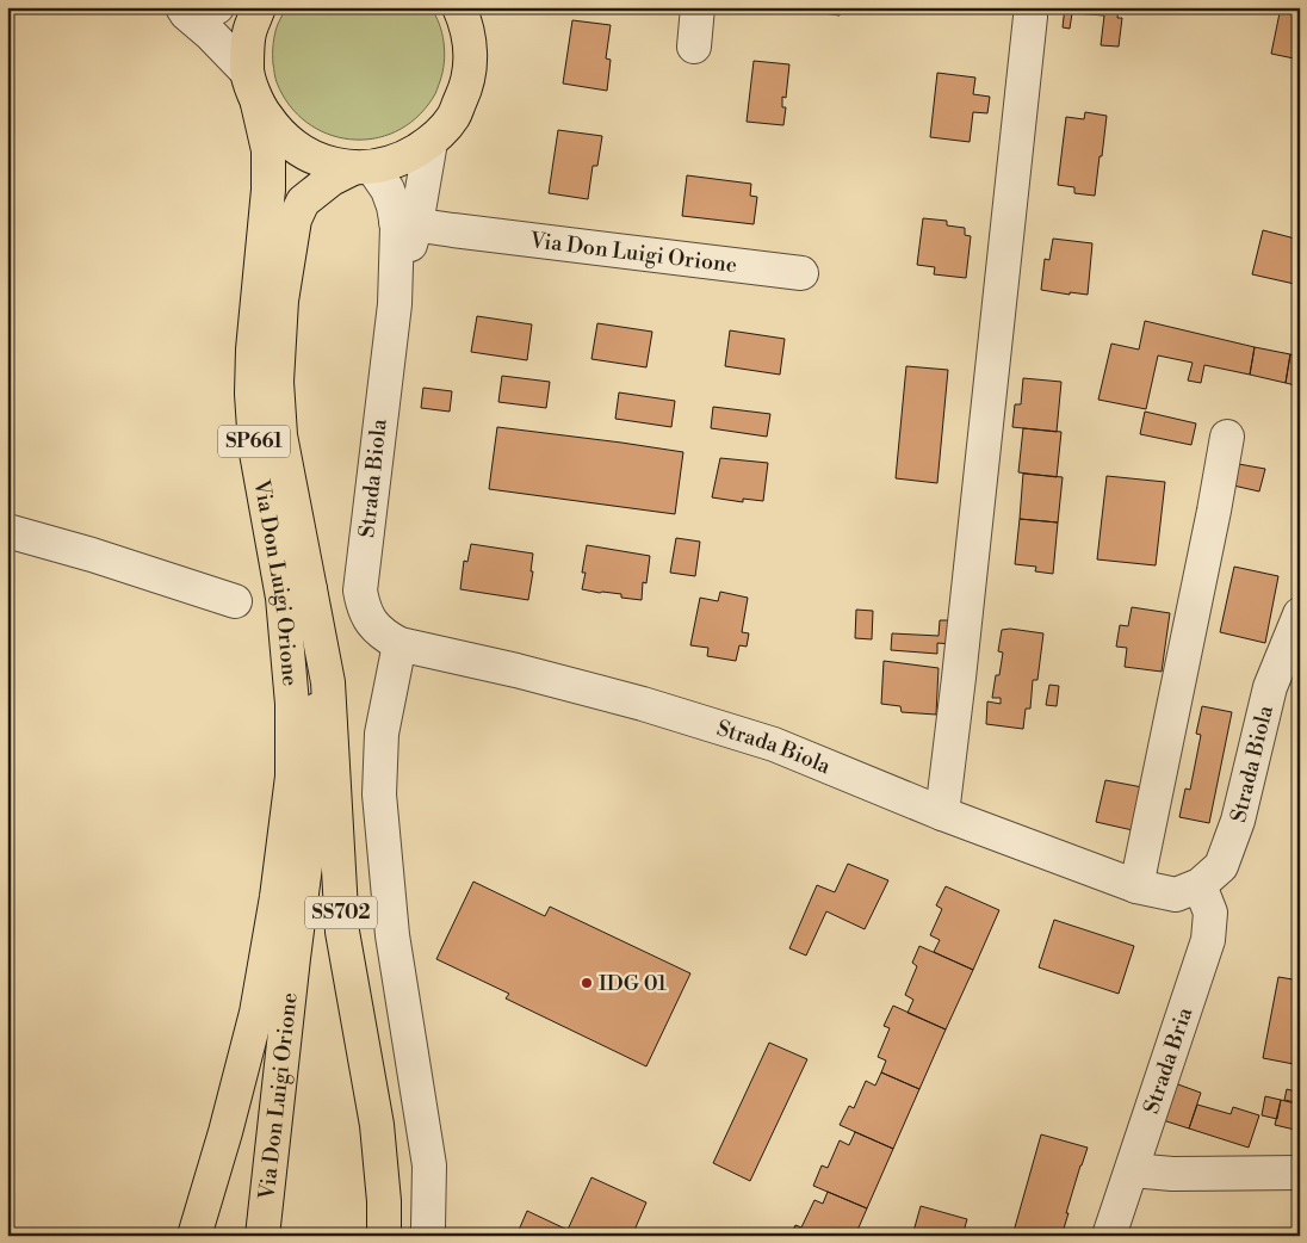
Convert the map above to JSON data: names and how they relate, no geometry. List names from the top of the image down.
{
  "streets": {
    "main road": ["Via Don Luigi Orione", "SP661", "SS702"],
    "street": ["Strada Biola", "Strada Bria"]
  },
  "crossings": [
    ["Via Don Luigi Orione", "SP661"],
    ["Via Don Luigi Orione", "Strada Biola"],
    ["Via Don Luigi Orione", "SS702"],
    ["SP661", "Strada Biola"],
    ["Strada Biola", "Strada Bria"]
  ],
  "places": ["IDG 01"]
}
